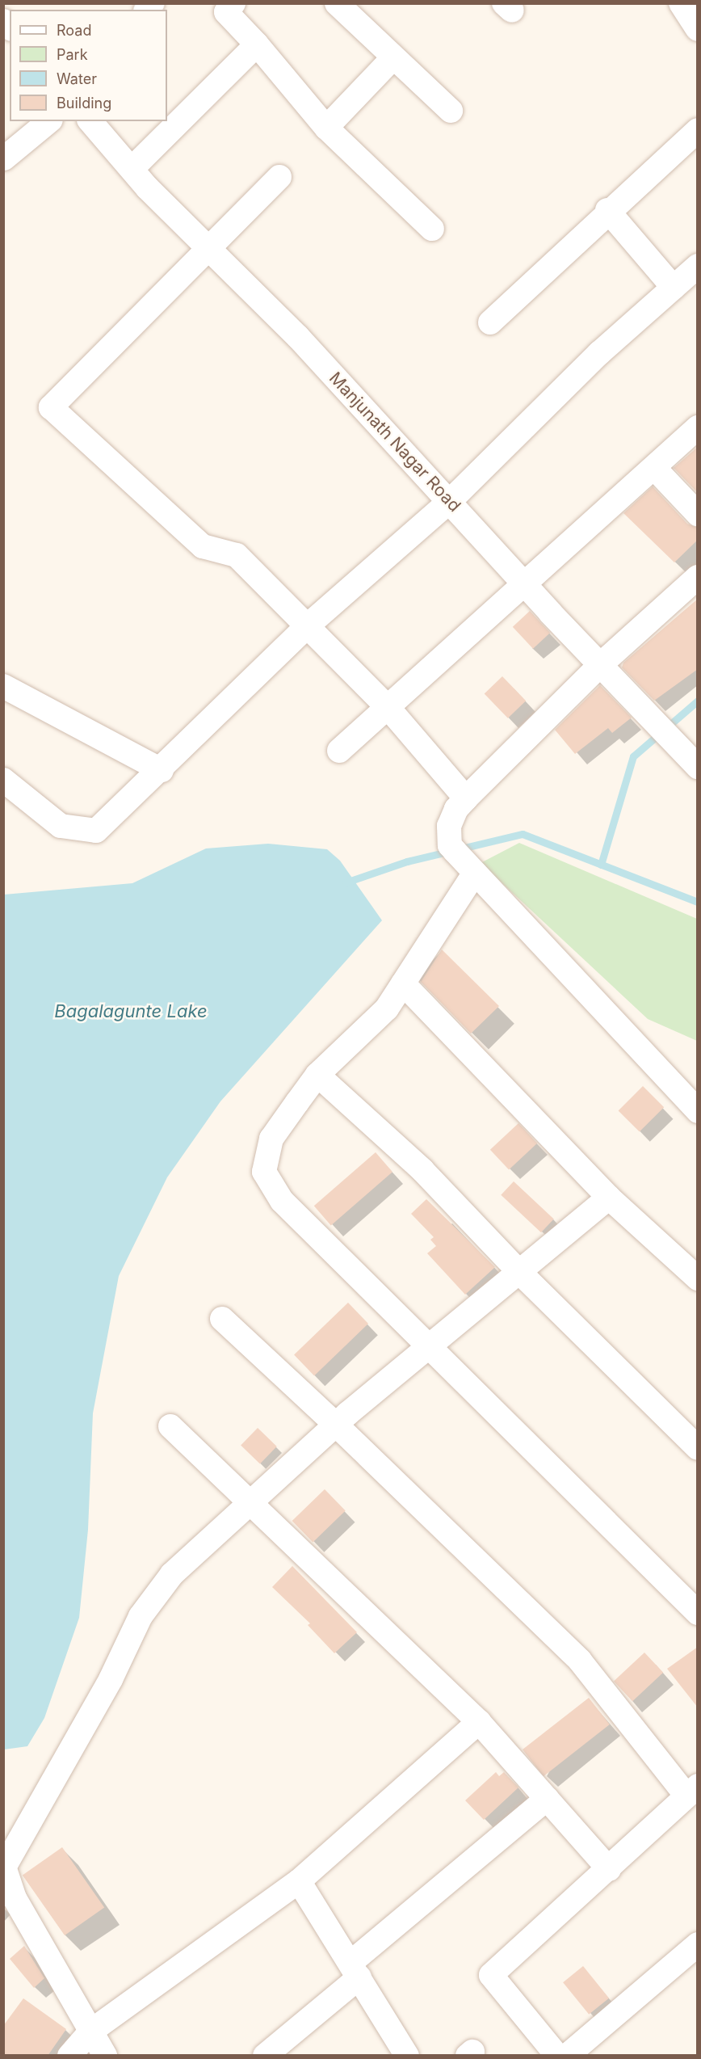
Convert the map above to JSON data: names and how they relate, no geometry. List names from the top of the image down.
{
  "streets": {
    "street": ["Manjunath Nagar Road"]
  },
  "water": ["Bagalagunte Lake"],
  "legend": [
    "Road",
    "Park",
    "Water",
    "Building"
  ]
}
